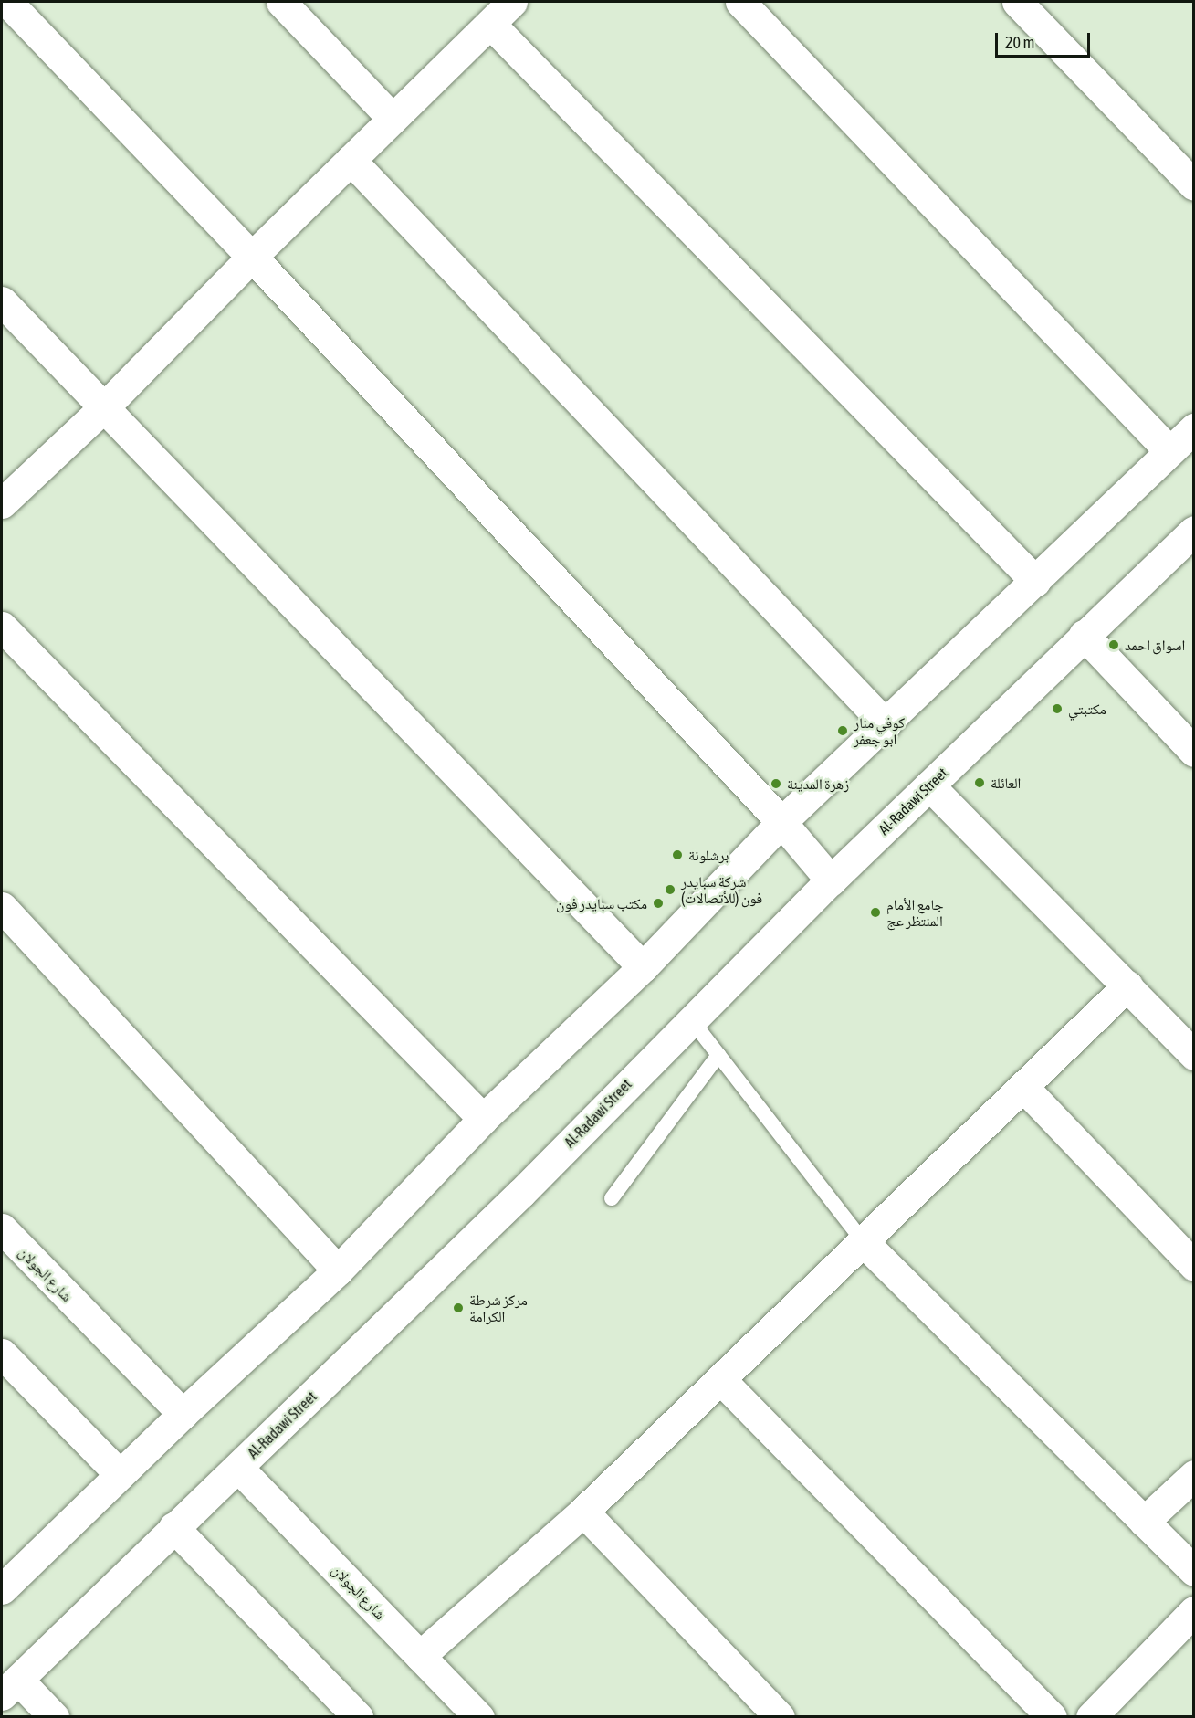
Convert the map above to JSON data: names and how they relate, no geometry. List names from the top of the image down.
{
  "streets": {
    "street": ["Al-Radawi Street", "شارع الجولان"]
  },
  "crossings": [
    ["Al-Radawi Street", "شارع الجولان"]
  ],
  "places": [
    "اسواق احمد",
    "مكتبتي",
    "كوفي منار ابو جعفر",
    "العائلة",
    "زهرة المدينة",
    "برشلونة",
    "شركة سبايدر فون (للأتصالات)",
    "مكتب سبايدر فون",
    "جامع الأمام المنتظر عج",
    "مركز شرطة الكرامة"
  ],
  "scale_bar": "20 m"
}
